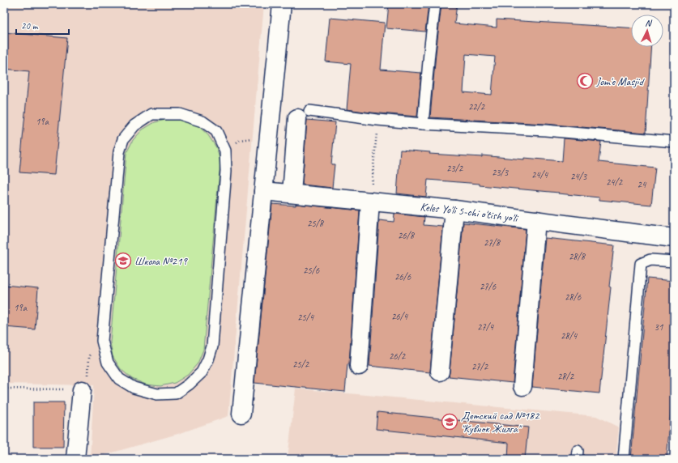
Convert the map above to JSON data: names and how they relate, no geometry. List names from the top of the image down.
{
  "streets": {
    "street": ["Keles Yo'li 5-chi o'tish yo'li"]
  },
  "places": {
    "mosque": ["Jom'e Masjid"],
    "school or university": ["Школа №219", "Детский сад №182 \"Кувнок Жилга\""]
  },
  "house_numbers": [
    "22/2",
    "19a",
    "23/2",
    "23/3",
    "24/4",
    "24/3",
    "24/2",
    "24",
    "25/8",
    "26/8",
    "27/8",
    "28/8",
    "25/6",
    "26/6",
    "27/6",
    "28/6",
    "19a",
    "26/4",
    "25/4",
    "27/4",
    "31",
    "28/4",
    "26/2",
    "25/2",
    "27/2",
    "28/2"
  ],
  "scale_bar": "20 m",
  "north": "top"
}
